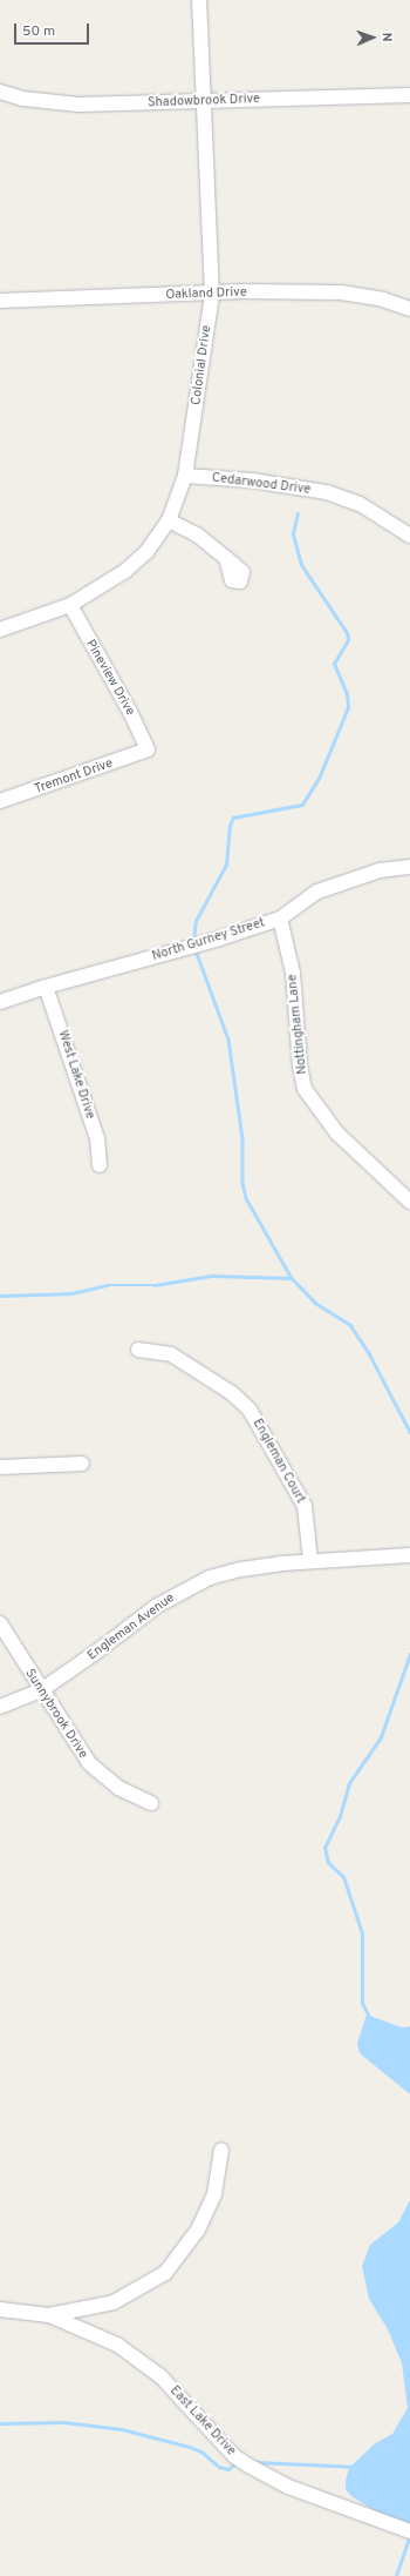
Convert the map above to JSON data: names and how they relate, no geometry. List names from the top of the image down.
{
  "streets": {
    "street": [
      "Shadowbrook Drive",
      "Oakland Drive",
      "Colonial Drive",
      "Cedarwood Drive",
      "Pineview Drive",
      "Tremont Drive",
      "North Gurney Street",
      "Nottingham Lane",
      "West Lake Drive",
      "Engleman Court",
      "Engleman Avenue",
      "Sunnybrook Drive",
      "East Lake Drive"
    ]
  },
  "crossings": [
    ["Shadowbrook Drive", "Colonial Drive"],
    ["Oakland Drive", "Colonial Drive"],
    ["Colonial Drive", "Cedarwood Drive"],
    ["Colonial Drive", "Pineview Drive"],
    ["Pineview Drive", "Tremont Drive"],
    ["North Gurney Street", "Nottingham Lane"],
    ["North Gurney Street", "West Lake Drive"],
    ["Engleman Court", "Engleman Avenue"],
    ["Engleman Avenue", "Sunnybrook Drive"]
  ],
  "scale_bar": "50 m",
  "north": "right"
}
